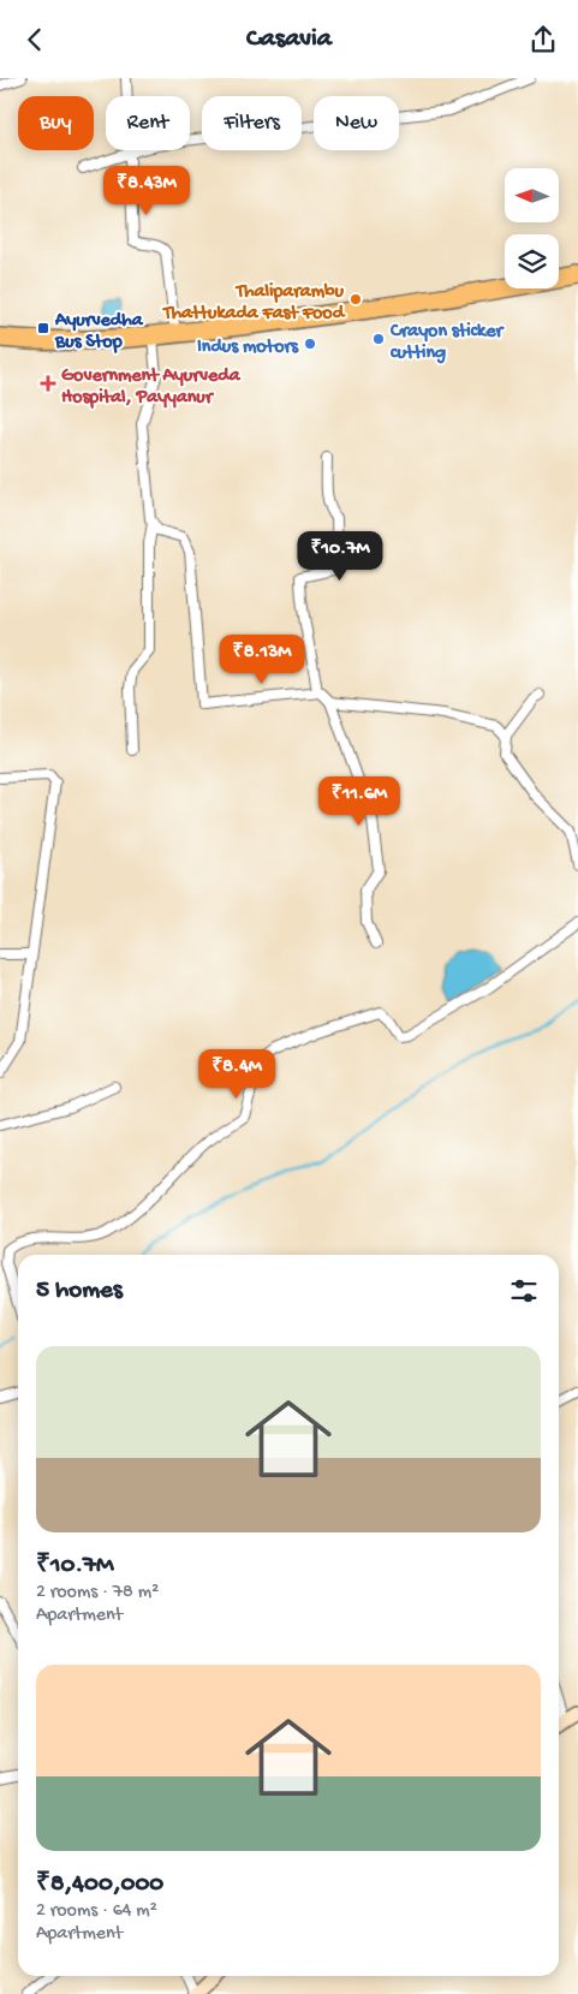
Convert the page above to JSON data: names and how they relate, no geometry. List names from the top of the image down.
{
  "places": {
    "other": ["Thaliparambu Thattukada Fast Food", "Crayon sticker cutting", "Indus motors"],
    "transit": ["Ayurvedha Bus Stop"],
    "health": ["Government Ayurveda Hospital, Payyanur"]
  },
  "north": "left",
  "page": {
    "header": "Casavia",
    "chip": [
      "Buy",
      "Rent",
      "Filters",
      "New"
    ],
    "price": [
      "₹8.43M",
      "₹10.7M",
      "₹8.13M",
      "₹11.6M",
      "₹8.4M"
    ],
    "heading": "5 homes",
    "list": [
      {
        "name": "₹10.7M",
        "note": "2 rooms · 78 m² · Apartment"
      },
      {
        "name": "₹8,400,000",
        "note": "2 rooms · 64 m² · Apartment"
      }
    ]
  }
}
